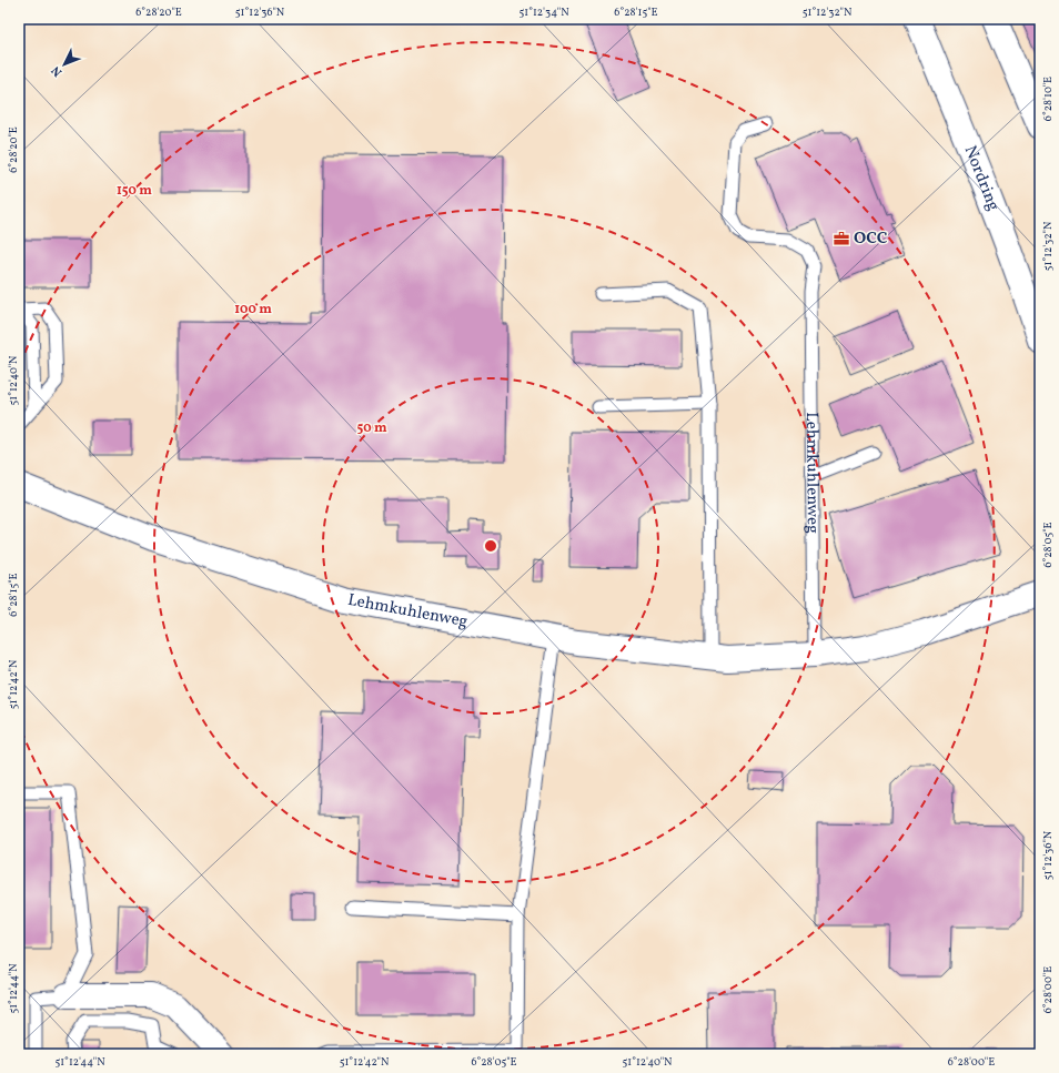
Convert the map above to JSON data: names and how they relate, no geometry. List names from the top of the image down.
{
  "streets": {
    "street": ["Nordring", "Lehmkuhlenweg"]
  },
  "places": {
    "office": ["OCC"]
  },
  "north": "bottom left",
  "coordinates": [
    "6°28'20\"E",
    "51°12'36\"N",
    "51°12'34\"N",
    "6°28'15\"E",
    "51°12'32\"N",
    "6°28'10\"E",
    "51°12'40\"N",
    "6°28'05\"E",
    "51°12'42\"N",
    "51°12'44\"N",
    "6°28'00\"E"
  ],
  "rings": ["150 m", "100 m", "50 m"]
}
